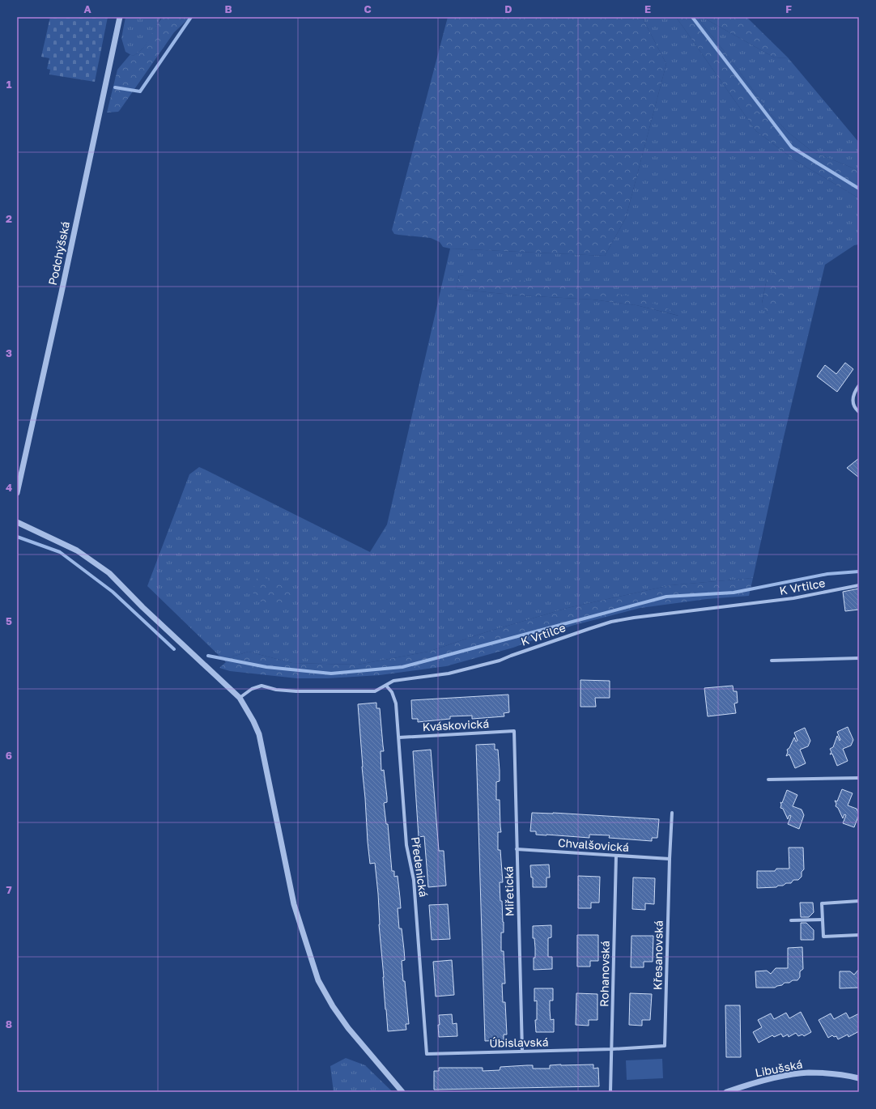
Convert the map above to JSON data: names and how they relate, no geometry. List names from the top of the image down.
{
  "streets": {
    "street": [
      "Podchýšská",
      "K Vrtilce",
      "Kváskovická",
      "Chvalšovická",
      "Předenická",
      "Miřetická",
      "Křesanovská",
      "Rohanovská",
      "Úbislavská",
      "Libušská"
    ]
  },
  "crossings": [
    ["K Vrtilce", "Předenická"],
    ["Kváskovická", "Předenická"],
    ["Kváskovická", "Miřetická"],
    ["Chvalšovická", "Miřetická"],
    ["Chvalšovická", "Křesanovská"],
    ["Chvalšovická", "Rohanovská"],
    ["Předenická", "Úbislavská"],
    ["Miřetická", "Úbislavská"],
    ["Křesanovská", "Rohanovská"],
    ["Křesanovská", "Úbislavská"],
    ["Rohanovská", "Úbislavská"]
  ],
  "grid": {
    "columns": [
      "A",
      "B",
      "C",
      "D",
      "E",
      "F"
    ],
    "rows": [
      "1",
      "2",
      "3",
      "4",
      "5",
      "6",
      "7",
      "8"
    ]
  }
}
